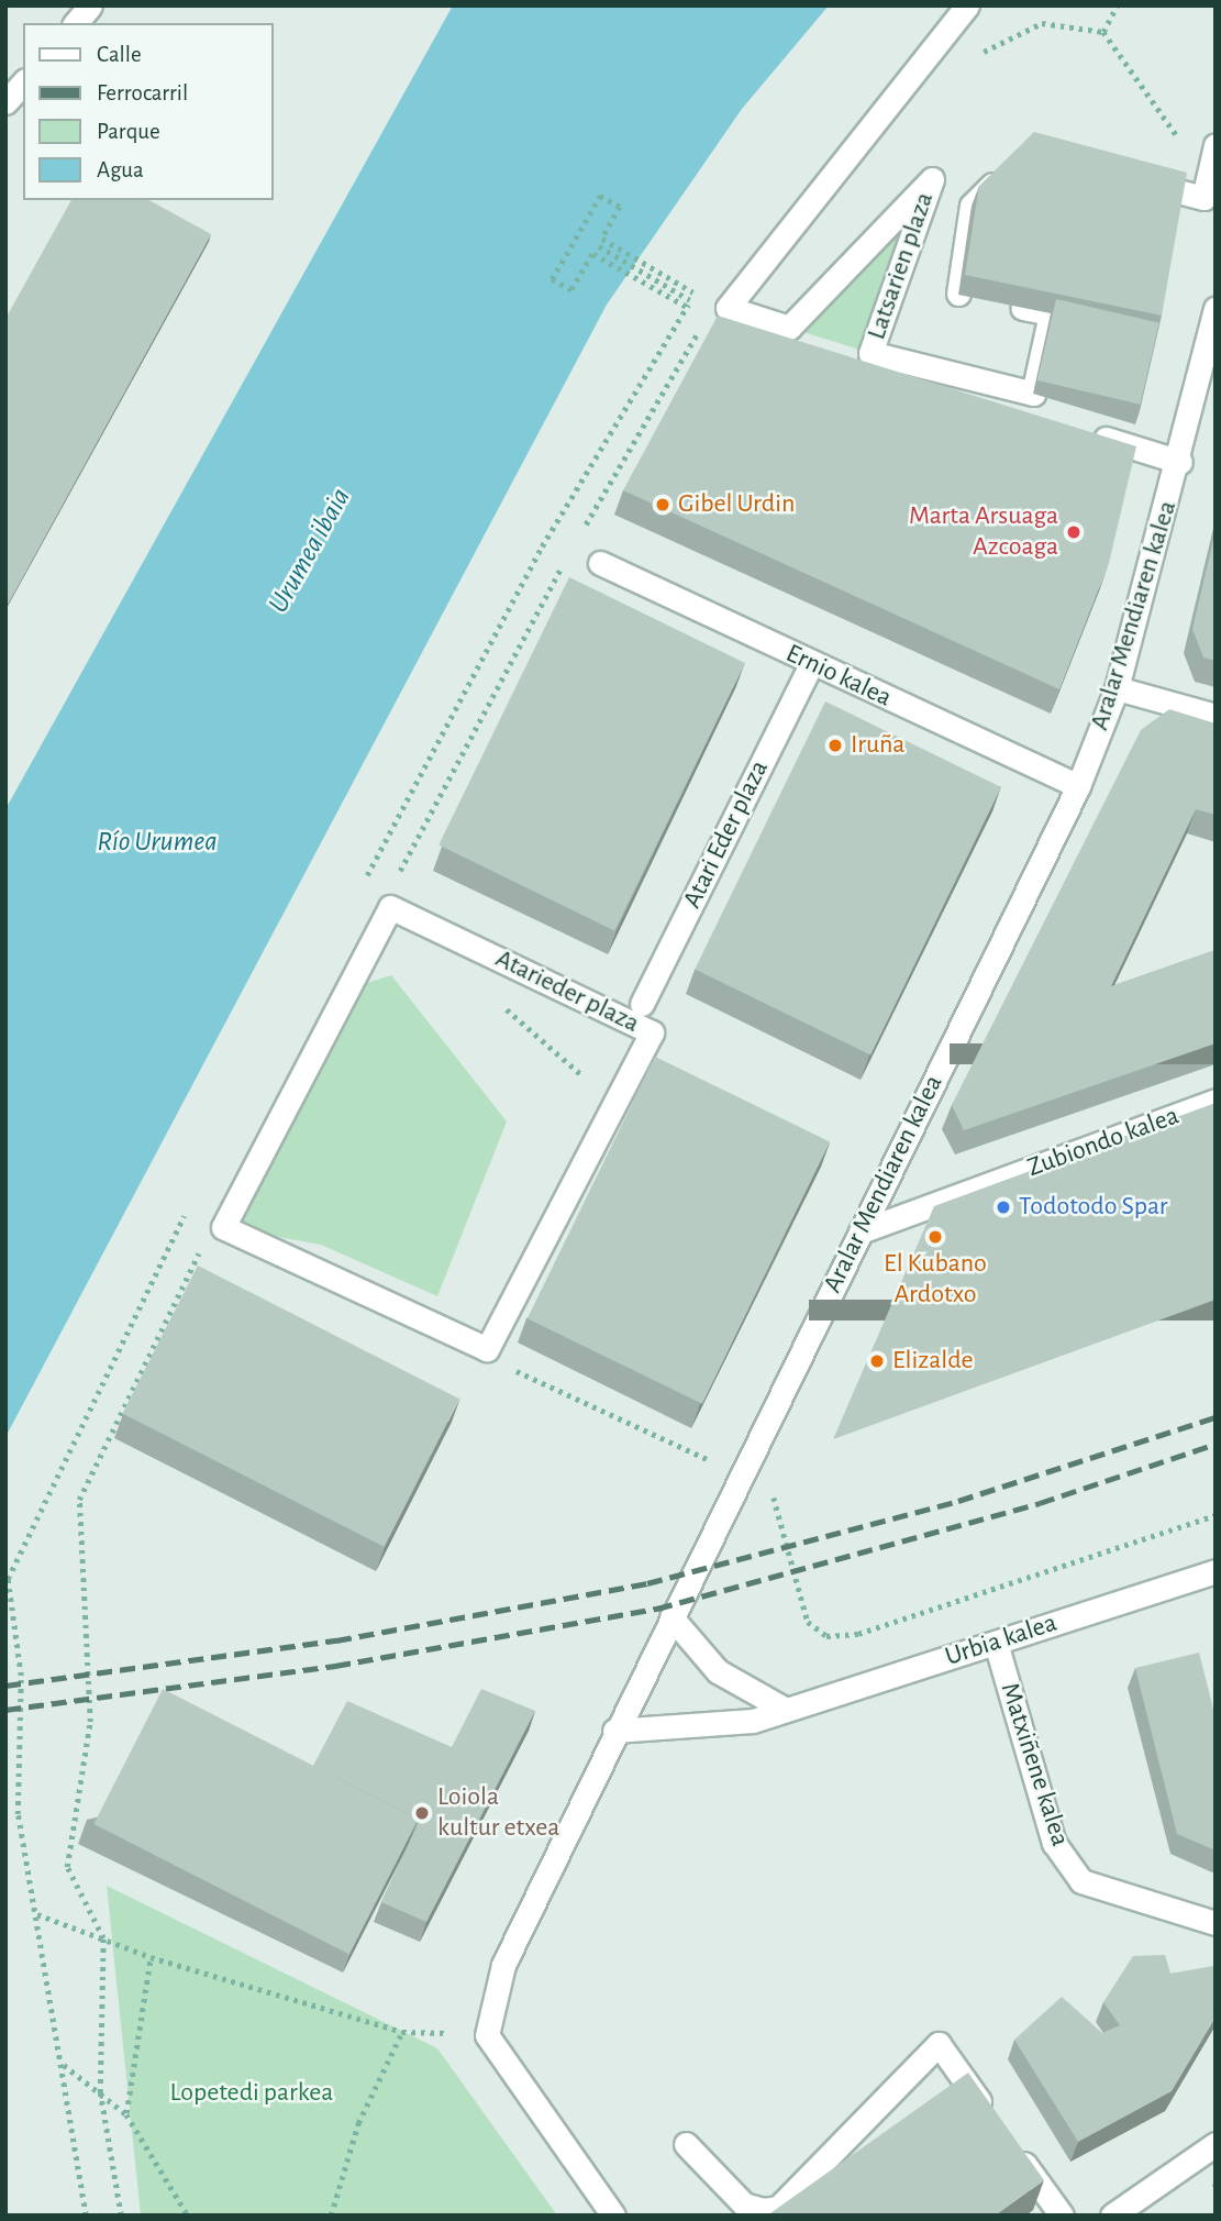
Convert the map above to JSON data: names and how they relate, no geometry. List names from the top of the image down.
{
  "streets": {
    "street": [
      "Latsarien plaza",
      "Aralar Mendiaren kalea",
      "Ernio kalea",
      "Atari Eder plaza",
      "Atarieder plaza",
      "Zubiondo kalea",
      "Urbia kalea",
      "Matxiñene kalea"
    ]
  },
  "crossings": [
    ["Aralar Mendiaren kalea", "Ernio kalea"],
    ["Aralar Mendiaren kalea", "Zubiondo kalea"],
    ["Aralar Mendiaren kalea", "Urbia kalea"],
    ["Ernio kalea", "Atari Eder plaza"],
    ["Urbia kalea", "Matxiñene kalea"]
  ],
  "water": ["Urumea ibaia", "Río Urumea"],
  "parks": ["Lopetedi parkea"],
  "places": [
    "Gibel Urdin",
    "Marta Arsuaga Azcoaga",
    "Iruña",
    "Todotodo Spar",
    "El Kubano Ardotxo",
    "Elizalde",
    "Loiola kultur etxea"
  ],
  "legend": [
    "Calle",
    "Ferrocarril",
    "Parque",
    "Agua"
  ]
}
